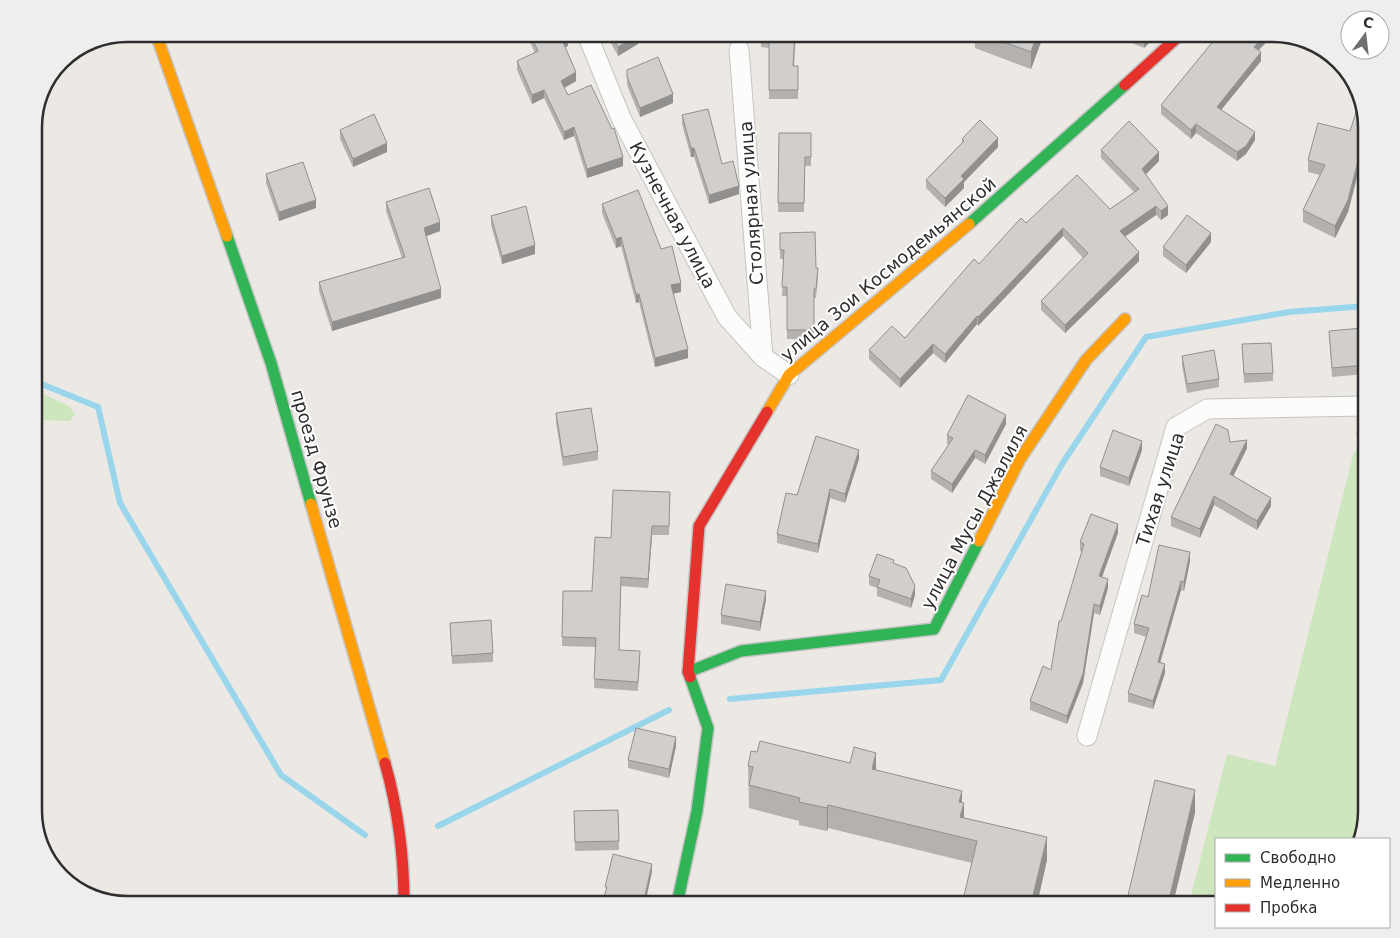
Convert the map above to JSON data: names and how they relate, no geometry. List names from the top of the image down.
{
  "streets": {
    "street": [
      "Столярная улица",
      "Кузнечная улица",
      "улица Зои Космодемьянской",
      "проезд Фрунзе",
      "Тихая улица",
      "улица Мусы Джалиля"
    ]
  },
  "crossings": [
    ["Столярная улица", "Кузнечная улица"],
    ["Кузнечная улица", "улица Зои Космодемьянской"],
    ["улица Зои Космодемьянской", "улица Мусы Джалиля"]
  ],
  "legend": ["Свободно", "Медленно", "Пробка"],
  "north": "top"
}
